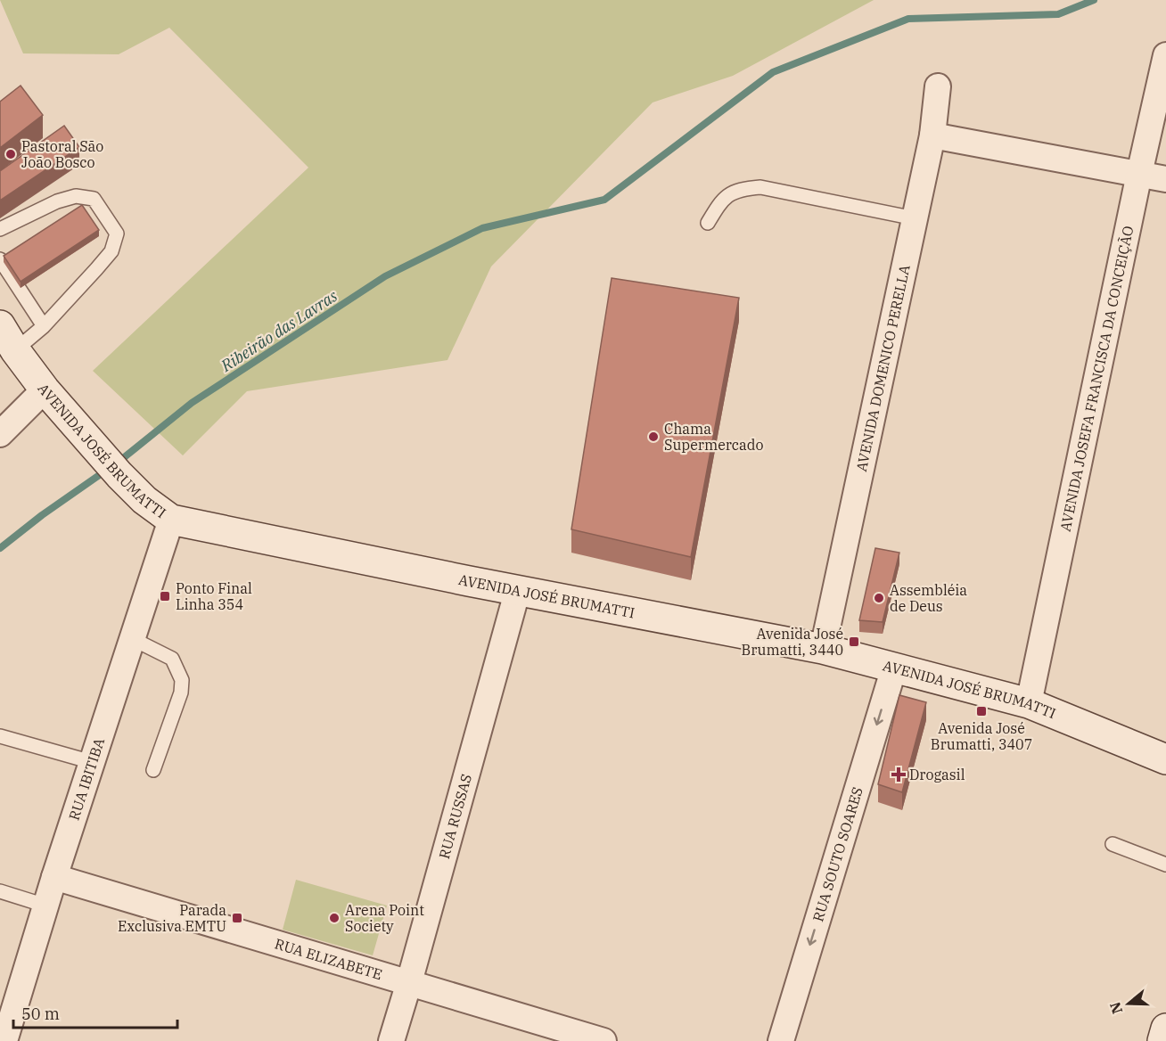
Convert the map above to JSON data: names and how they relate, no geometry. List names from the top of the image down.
{
  "streets": {
    "main road": ["AVENIDA JOSÉ BRUMATTI"],
    "street": [
      "AVENIDA DOMENICO PERELLA",
      "AVENIDA JOSEFA FRANCISCA DA CONCEIÇÃO",
      "RUA IBITIBA",
      "RUA RUSSAS",
      "RUA SOUTO SOARES",
      "RUA ELIZABETE"
    ]
  },
  "crossings": [
    ["AVENIDA DOMENICO PERELLA", "AVENIDA JOSÉ BRUMATTI"],
    ["AVENIDA JOSEFA FRANCISCA DA CONCEIÇÃO", "AVENIDA JOSÉ BRUMATTI"],
    ["AVENIDA JOSÉ BRUMATTI", "RUA IBITIBA"],
    ["AVENIDA JOSÉ BRUMATTI", "RUA RUSSAS"],
    ["AVENIDA JOSÉ BRUMATTI", "RUA SOUTO SOARES"],
    ["RUA IBITIBA", "RUA ELIZABETE"],
    ["RUA RUSSAS", "RUA ELIZABETE"]
  ],
  "one_way": ["RUA SOUTO SOARES"],
  "water": ["Ribeirão das Lavras"],
  "places": {
    "other": [
      "Pastoral São João Bosco",
      "Chama Supermercado",
      "Assembléia de Deus",
      "Arena Point Society"
    ],
    "transit": [
      "Ponto Final Linha 354",
      "Avenida José Brumatti, 3440",
      "Avenida José Brumatti, 3407",
      "Parada Exclusiva EMTU"
    ],
    "health": ["Drogasil"]
  },
  "scale_bar": "50 m",
  "north": "left"
}
